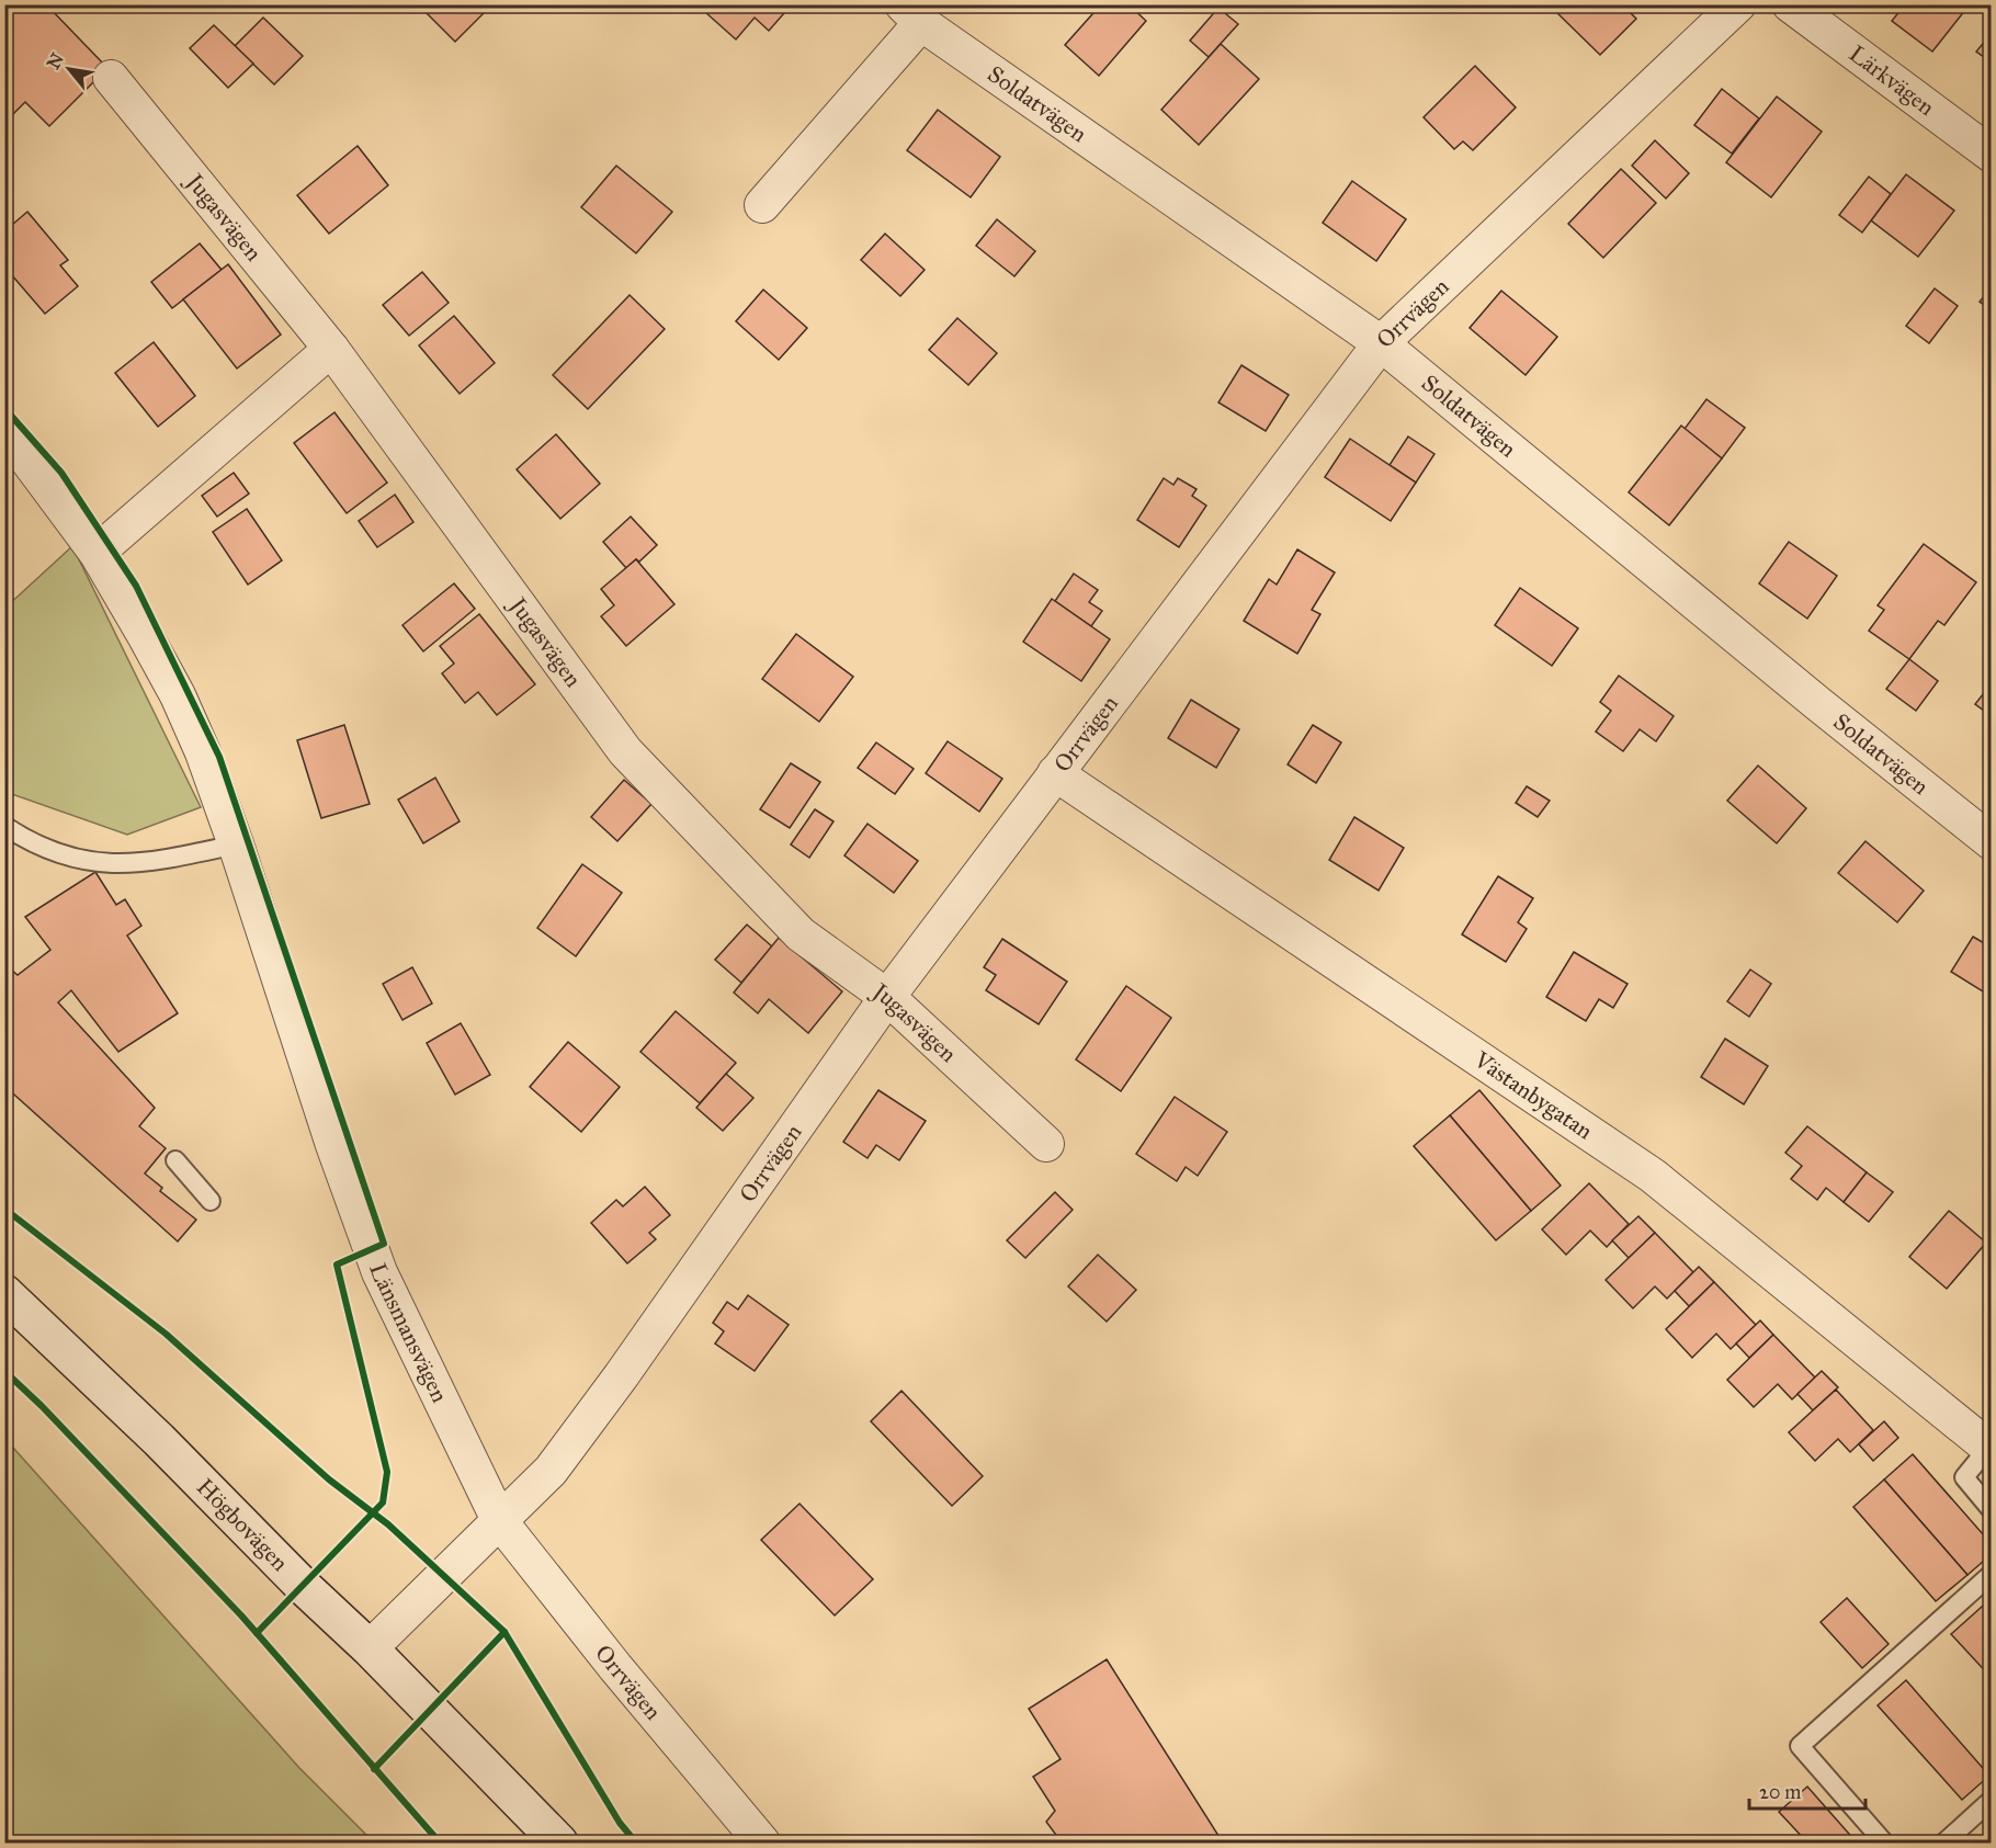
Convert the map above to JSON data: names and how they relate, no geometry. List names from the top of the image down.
{
  "streets": {
    "main road": ["Högbovägen"],
    "street": [
      "Lärkvägen",
      "Soldatvägen",
      "Jugasvägen",
      "Orrvägen",
      "Västanbygatan",
      "Länsmansvägen"
    ]
  },
  "crossings": [
    ["Soldatvägen", "Orrvägen"],
    ["Jugasvägen", "Orrvägen"],
    ["Orrvägen", "Västanbygatan"],
    ["Orrvägen", "Länsmansvägen"],
    ["Orrvägen", "Högbovägen"]
  ],
  "scale_bar": "20 m",
  "north": "top left"
}
